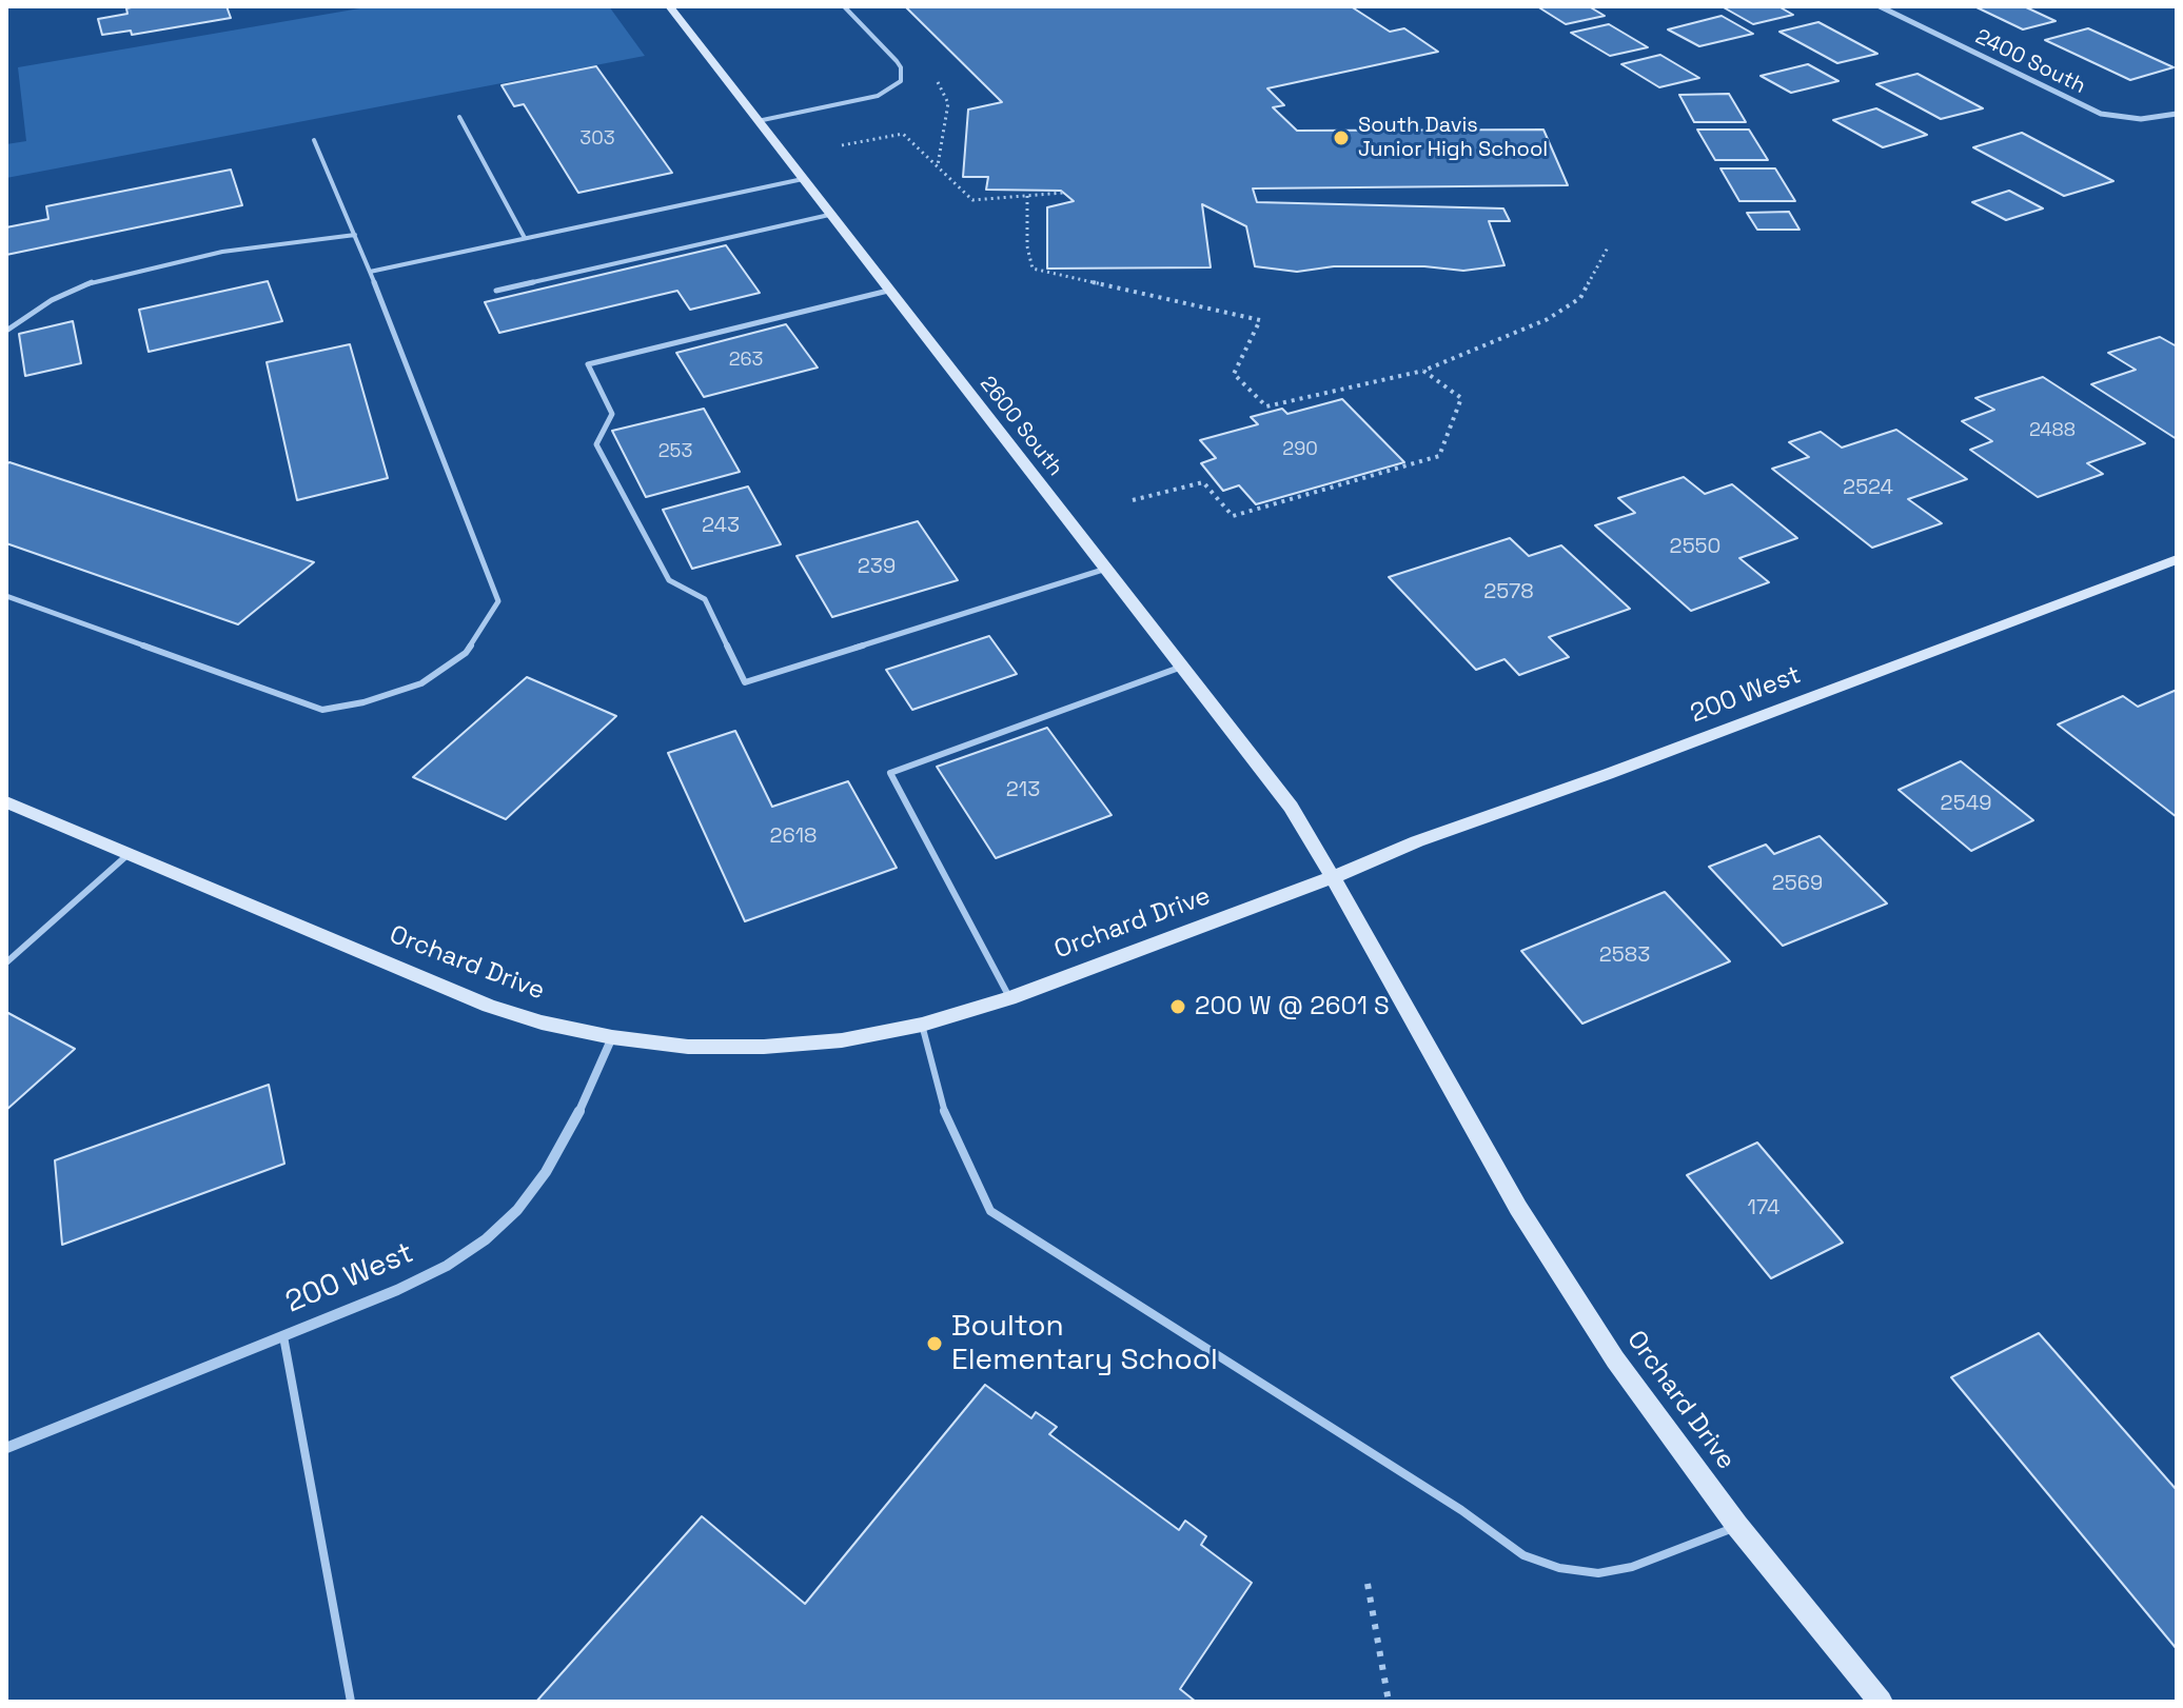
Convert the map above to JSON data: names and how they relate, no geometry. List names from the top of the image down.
{
  "streets": {
    "main road": ["2600 South", "200 West", "Orchard Drive"],
    "street": ["2400 South"]
  },
  "crossings": [
    ["2600 South", "200 West"],
    ["2600 South", "Orchard Drive"],
    ["200 West", "Orchard Drive"]
  ],
  "places": ["South Davis Junior High School", "200 W @ 2601 S", "Boulton Elementary School"],
  "house_numbers": [
    "303",
    "263",
    "2488",
    "290",
    "253",
    "2524",
    "243",
    "2550",
    "239",
    "2578",
    "213",
    "2549",
    "2618",
    "2569",
    "2583",
    "174"
  ]
}
